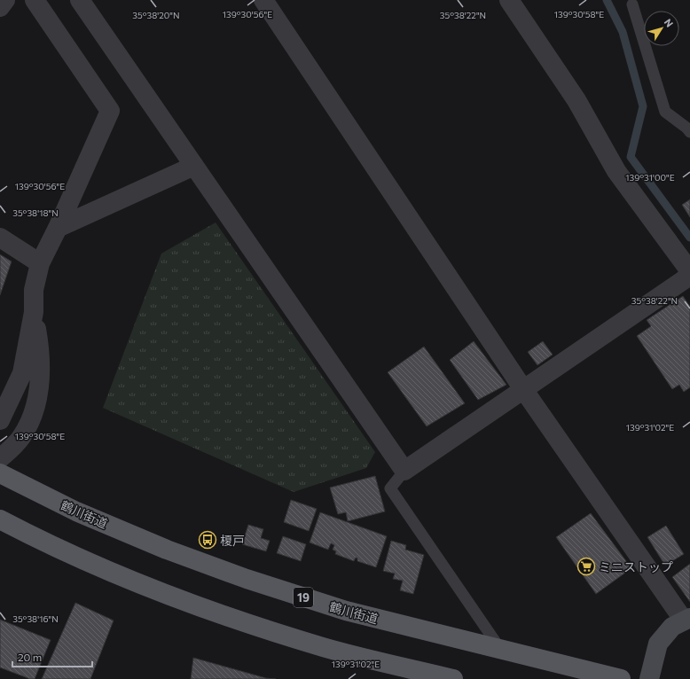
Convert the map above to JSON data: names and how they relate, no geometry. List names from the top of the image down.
{
  "streets": {
    "main road": ["鶴川街道", "19"]
  },
  "places": {
    "bus stop": ["榎戸"],
    "supermarket": ["ミニストップ"]
  },
  "scale_bar": "20 m",
  "north": "top right",
  "coordinates": [
    "139°30'56\"E",
    "139°30'58\"E",
    "35°38'20\"N",
    "35°38'22\"N",
    "139°31'00\"E",
    "35°38'18\"N",
    "139°31'02\"E",
    "35°38'16\"N"
  ]
}
